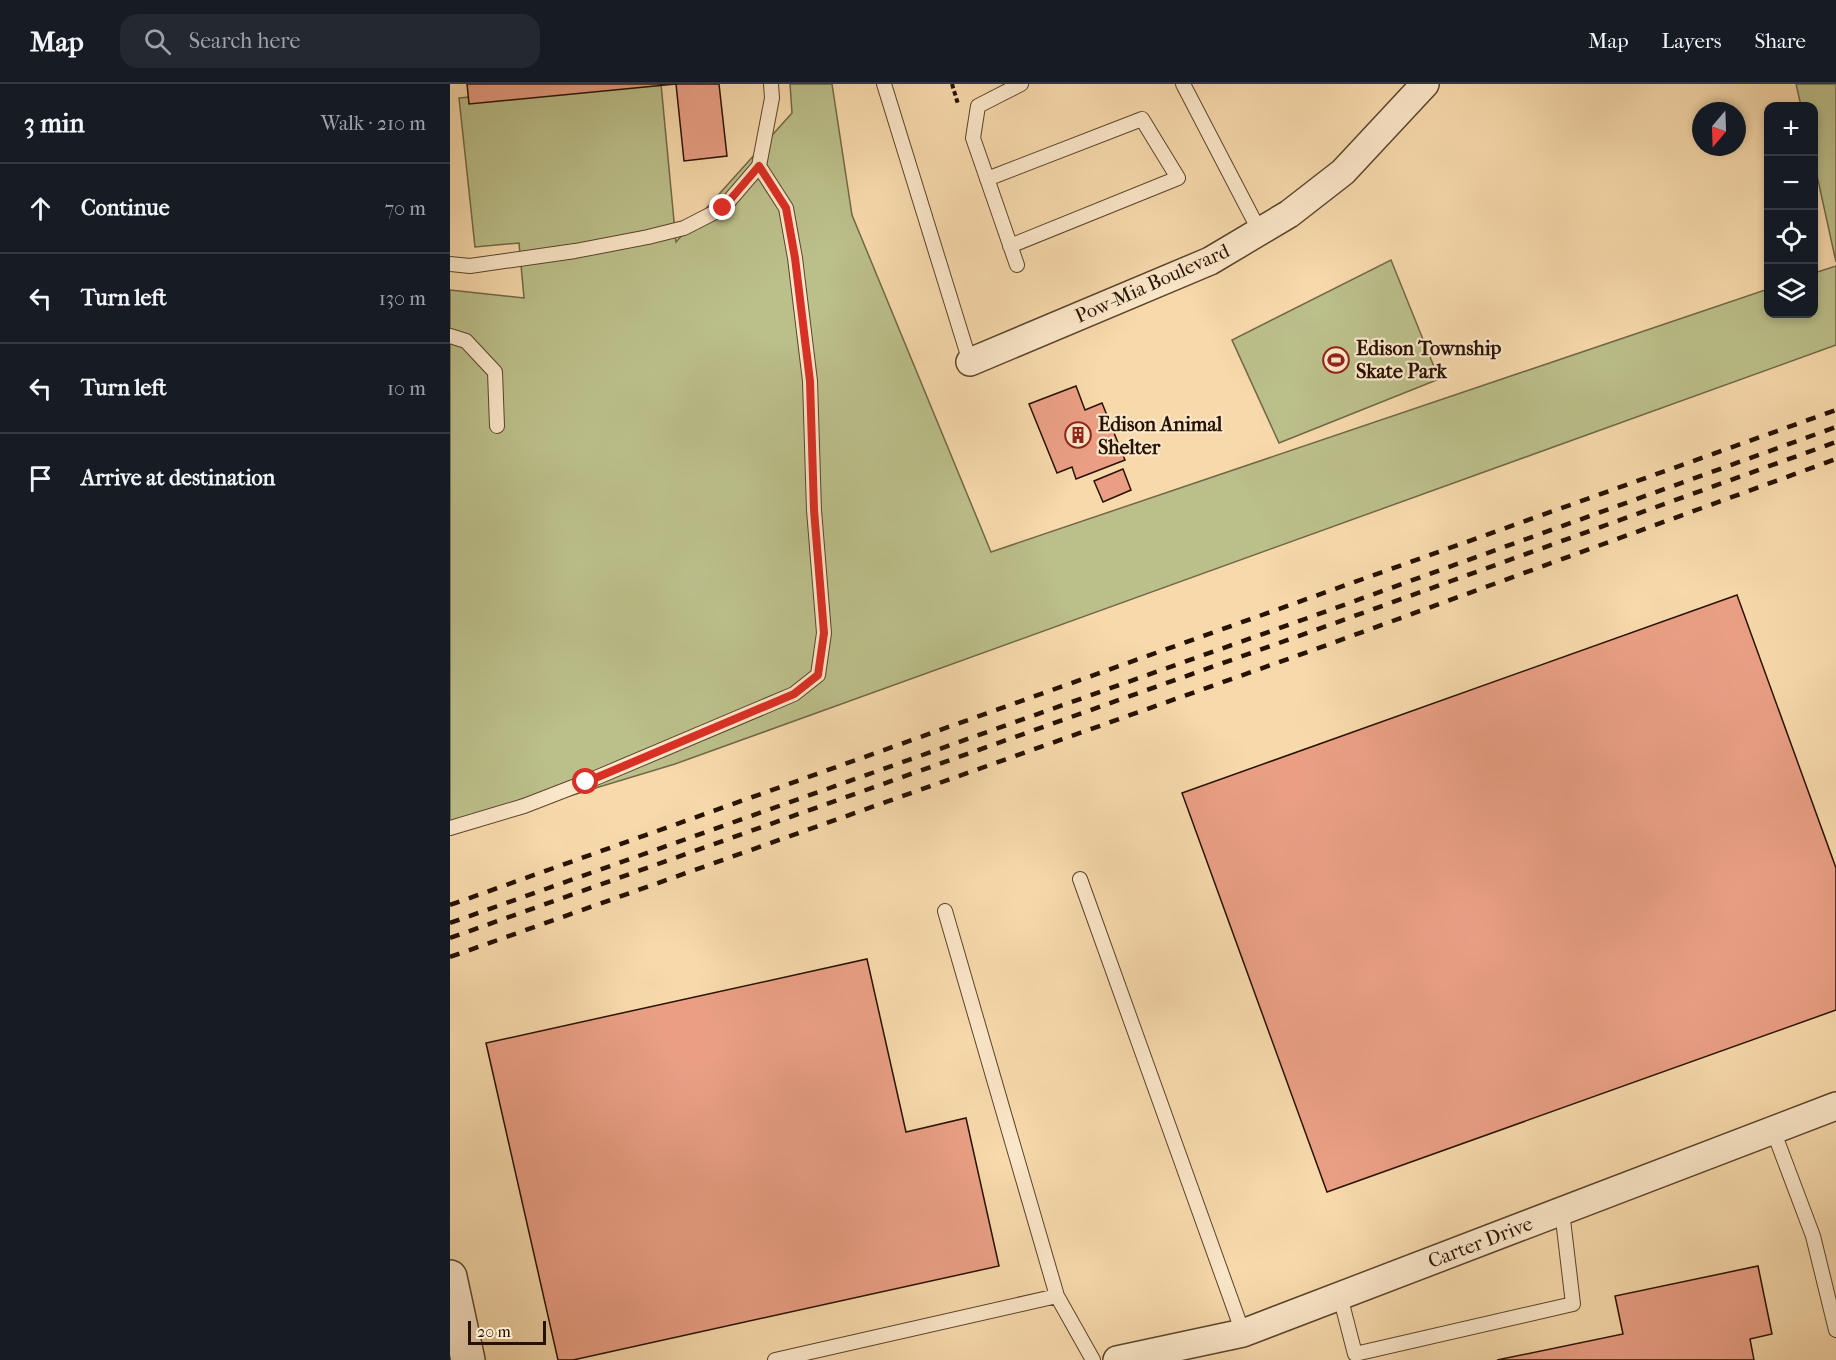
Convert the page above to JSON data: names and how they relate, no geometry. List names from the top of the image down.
{
  "streets": {
    "street": ["Pow-Mia Boulevard", "Carter Drive"]
  },
  "places": {
    "sports": ["Edison Township Skate Park"],
    "building": ["Edison Animal Shelter"]
  },
  "scale_bar": "20 m",
  "north": "bottom",
  "page": {
    "header": "Map",
    "search": "Search here",
    "nav": ["Map", "Layers", "Share"],
    "heading": ["3 min", "Walk · 210 m"],
    "map_buttons": ["+", "−"],
    "list": [
      ["Continue", "70 m"],
      ["Turn left", "130 m"],
      ["Turn left", "10 m"],
      "Arrive at destination"
    ],
    "scale": "20 m"
  }
}
